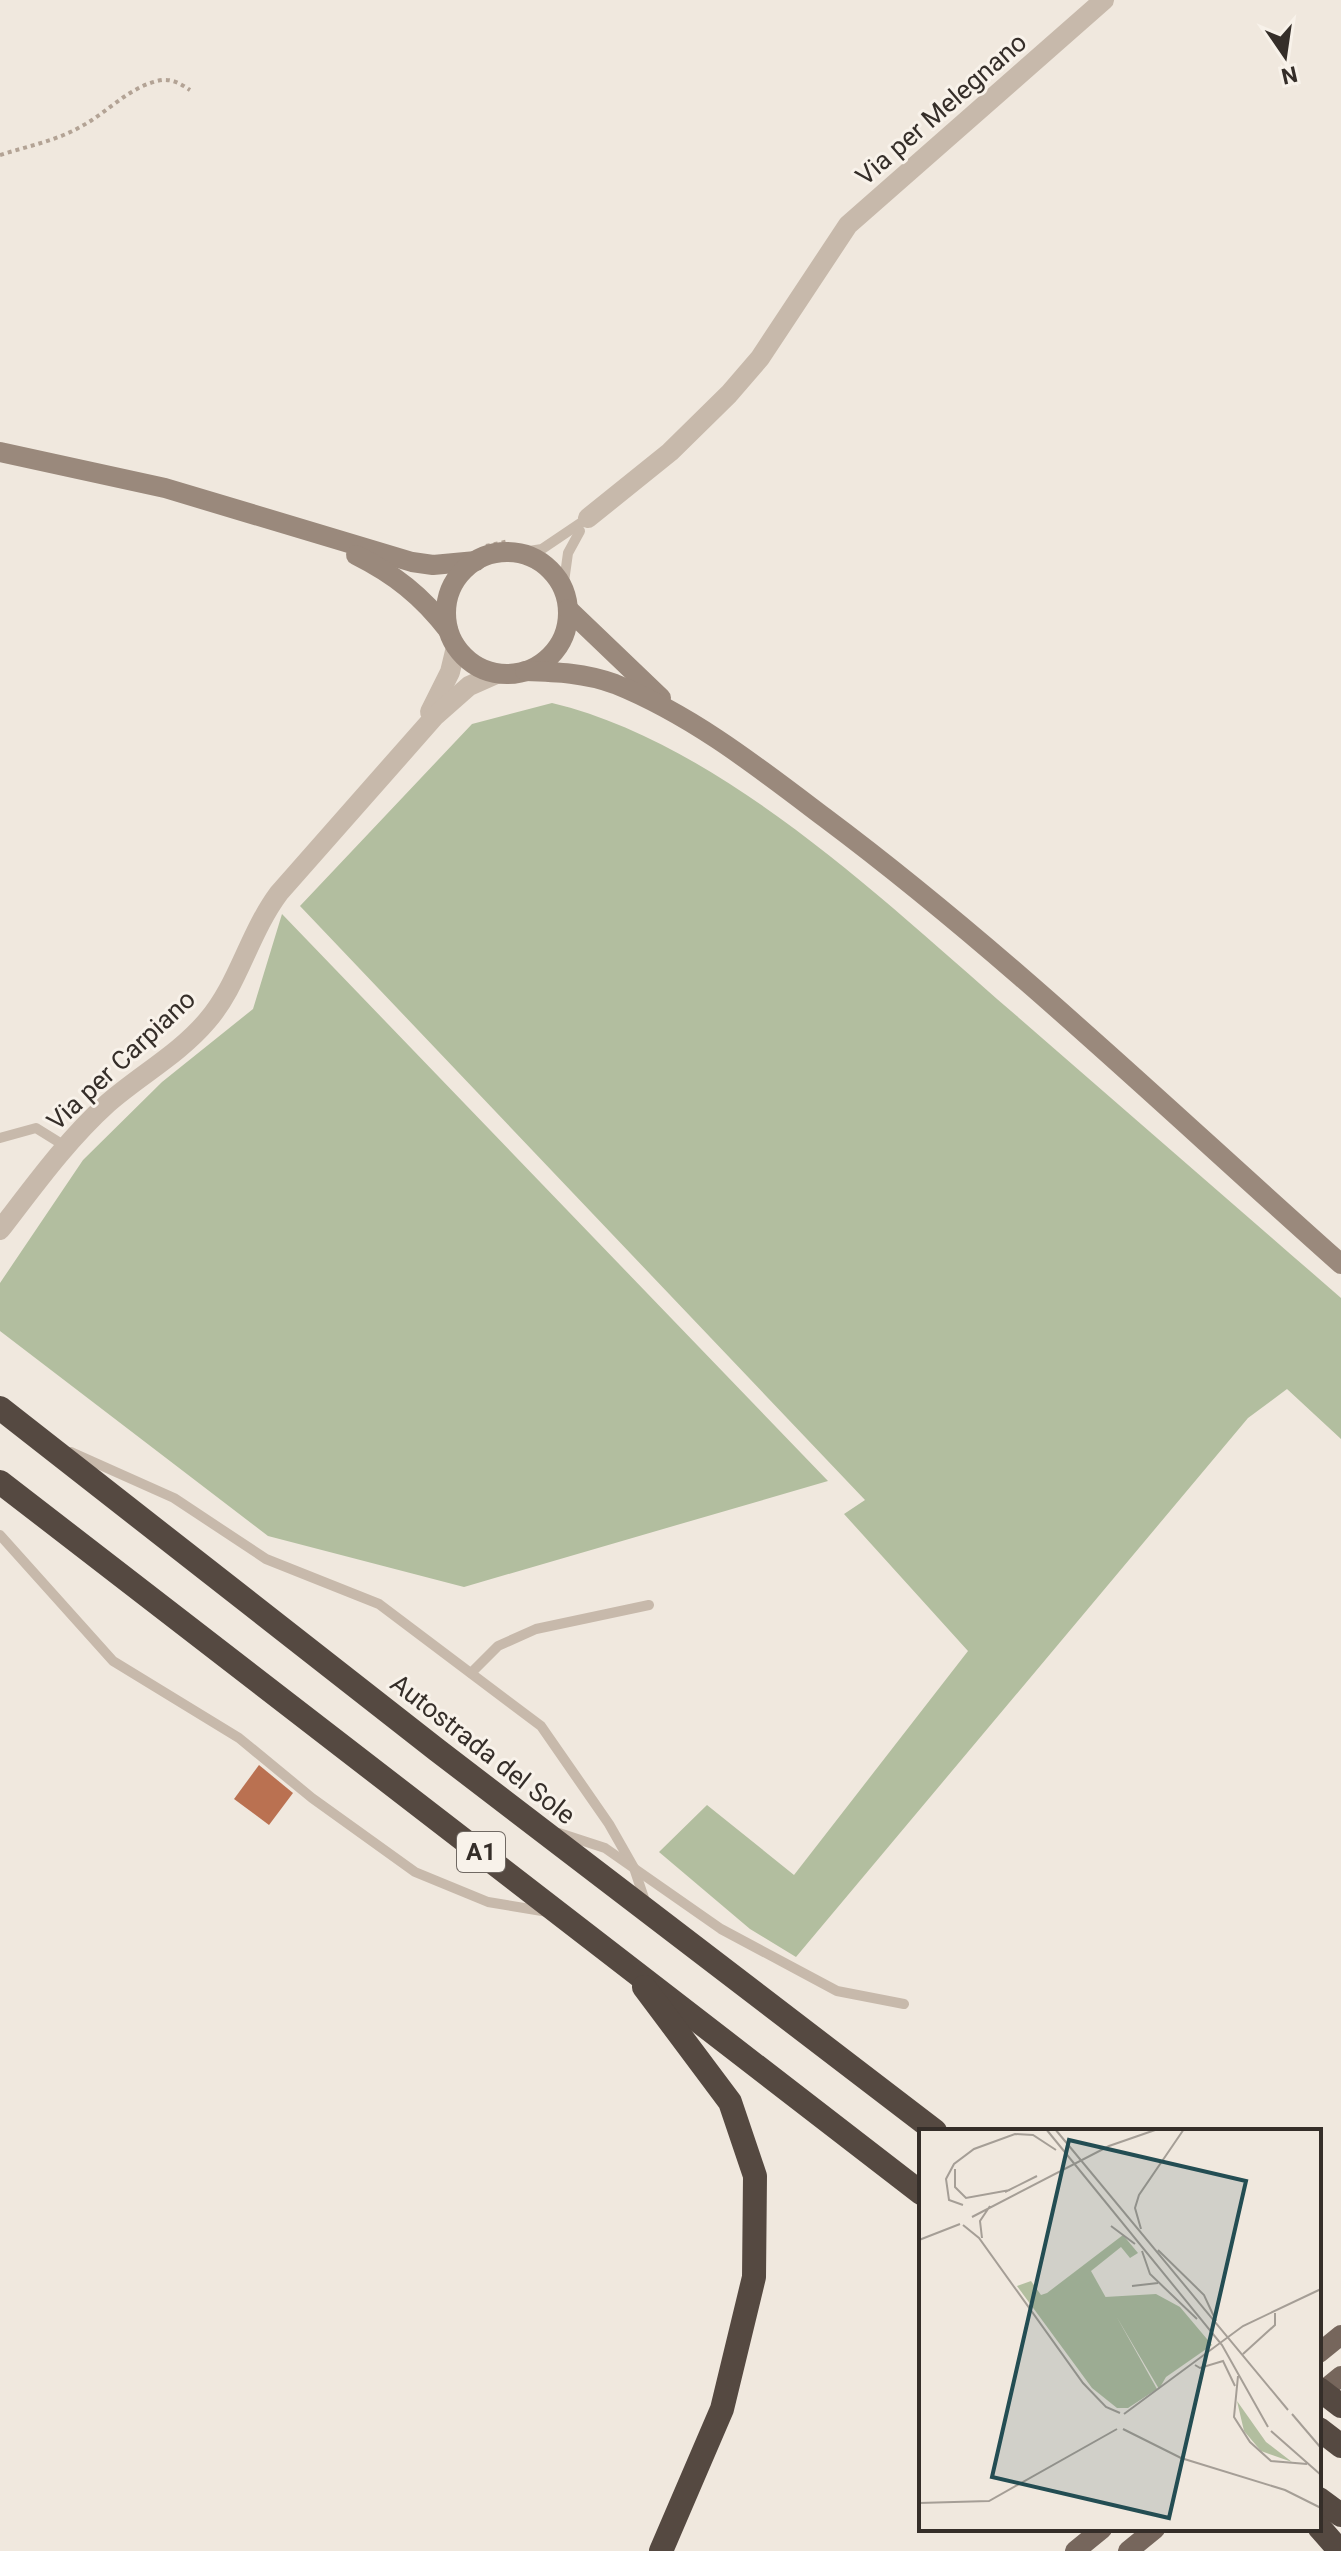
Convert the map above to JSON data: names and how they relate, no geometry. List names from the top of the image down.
{
  "streets": {
    "highway": ["Autostrada del Sole", "A1"],
    "street": ["Via per Melegnano", "Via per Carpiano"]
  },
  "north": "bottom"
}
